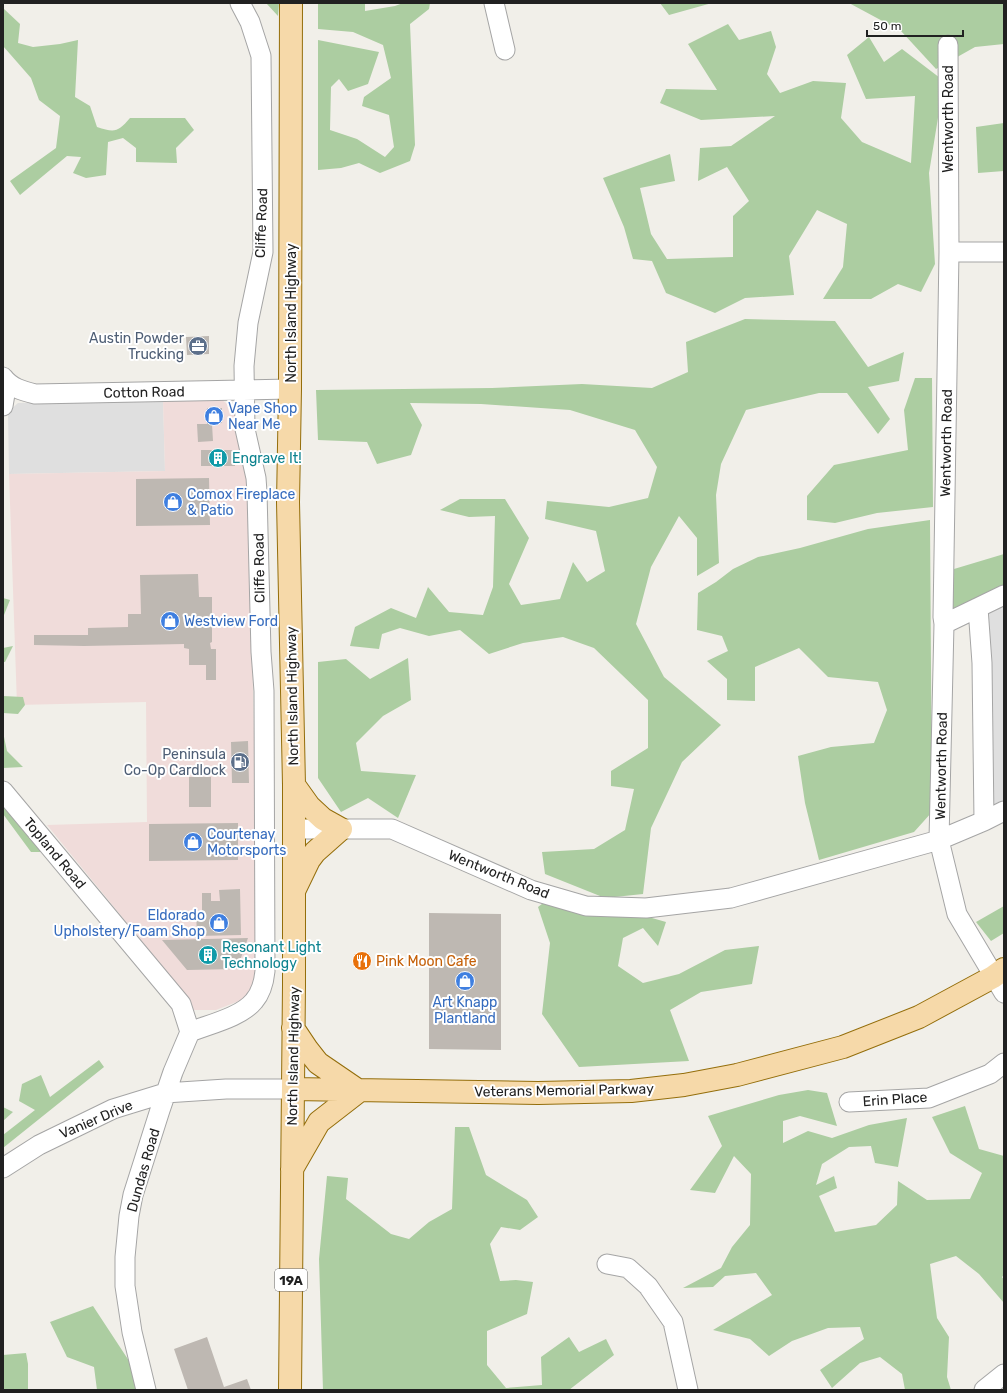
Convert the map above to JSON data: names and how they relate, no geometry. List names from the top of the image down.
{
  "streets": {
    "main road": ["North Island Highway", "Veterans Memorial Parkway", "19A"],
    "street": [
      "Wentworth Road",
      "Cliffe Road",
      "Cotton Road",
      "Topland Road",
      "Erin Place",
      "Vanier Drive",
      "Dundas Road"
    ]
  },
  "crossings": [
    ["Wentworth Road", "North Island Highway"],
    ["Wentworth Road", "Veterans Memorial Parkway"],
    ["Cliffe Road", "Cotton Road"],
    ["Cliffe Road", "Topland Road"],
    ["North Island Highway", "Cotton Road"],
    ["North Island Highway", "Veterans Memorial Parkway"],
    ["North Island Highway", "Vanier Drive"],
    ["Veterans Memorial Parkway", "Vanier Drive"],
    ["Vanier Drive", "Dundas Road"]
  ],
  "places": {
    "office": ["Austin Powder Trucking"],
    "shop": [
      "Vape Shop Near Me",
      "Comox Fireplace & Patio",
      "Westview Ford",
      "Courtenay Motorsports",
      "Eldorado Upholstery/Foam Shop",
      "Art Knapp Plantland"
    ],
    "building": ["Engrave It!", "Resonant Light Technology"],
    "fuel station": ["Peninsula Co-Op Cardlock"],
    "restaurant": ["Pink Moon Cafe"]
  },
  "scale_bar": "50 m"
}
